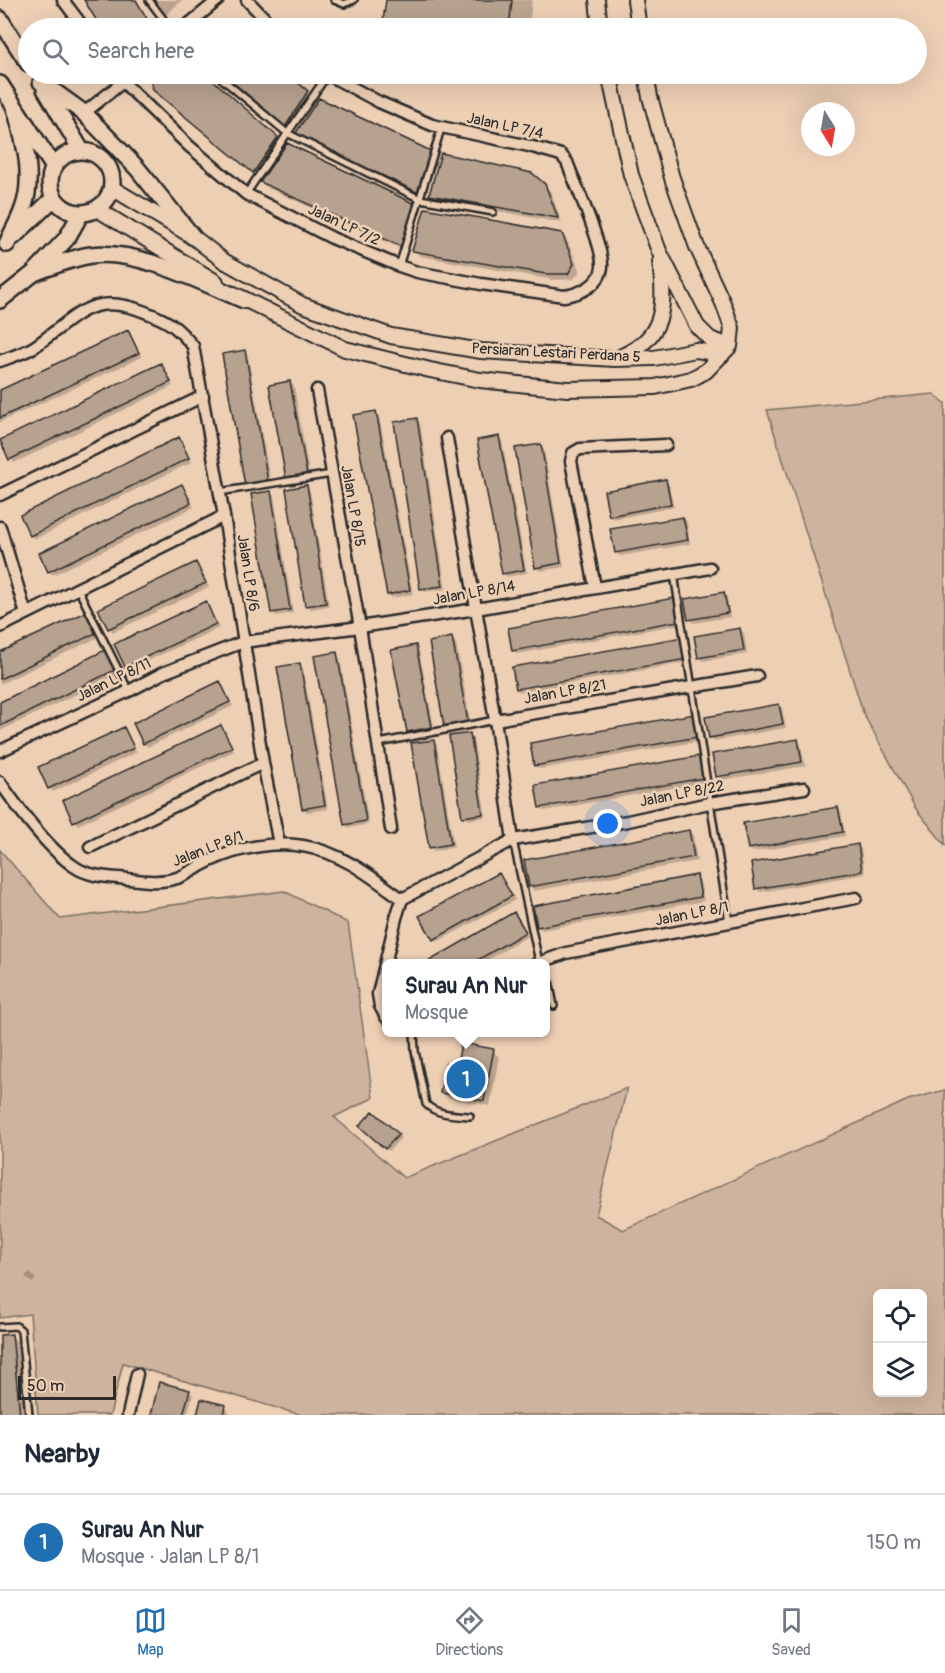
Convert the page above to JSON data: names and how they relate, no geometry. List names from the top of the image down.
{
  "streets": {
    "street": [
      "Jalan LP 7/4",
      "Jalan LP 7/2",
      "Persiaran Lestari Perdana 5",
      "Jalan LP 8/15",
      "Jalan LP 8/6",
      "Jalan LP 8/14",
      "Jalan LP 8/11",
      "Jalan LP 8/21",
      "Jalan LP 8/22",
      "Jalan LP 8/1"
    ]
  },
  "crossings": [
    ["Jalan LP 7/4", "Jalan LP 7/2"],
    ["Jalan LP 8/15", "Jalan LP 8/14"],
    ["Jalan LP 8/15", "Jalan LP 8/21"],
    ["Jalan LP 8/6", "Jalan LP 8/14"],
    ["Jalan LP 8/6", "Jalan LP 8/11"],
    ["Jalan LP 8/6", "Jalan LP 8/1"],
    ["Jalan LP 8/14", "Jalan LP 8/11"],
    ["Jalan LP 8/22", "Jalan LP 8/1"]
  ],
  "scale_bar": "50 m",
  "north": "bottom",
  "page": {
    "search": "Search here",
    "popup": ["Surau An Nur", "Mosque"],
    "pins": "1",
    "scale": "50 m",
    "heading": "Nearby",
    "list": [
      {
        "mark": "1",
        "name": "Surau An Nur",
        "note": "Mosque · Jalan LP 8/1",
        "value": "150 m"
      }
    ],
    "nav": ["Map", "Directions", "Saved"]
  }
}
